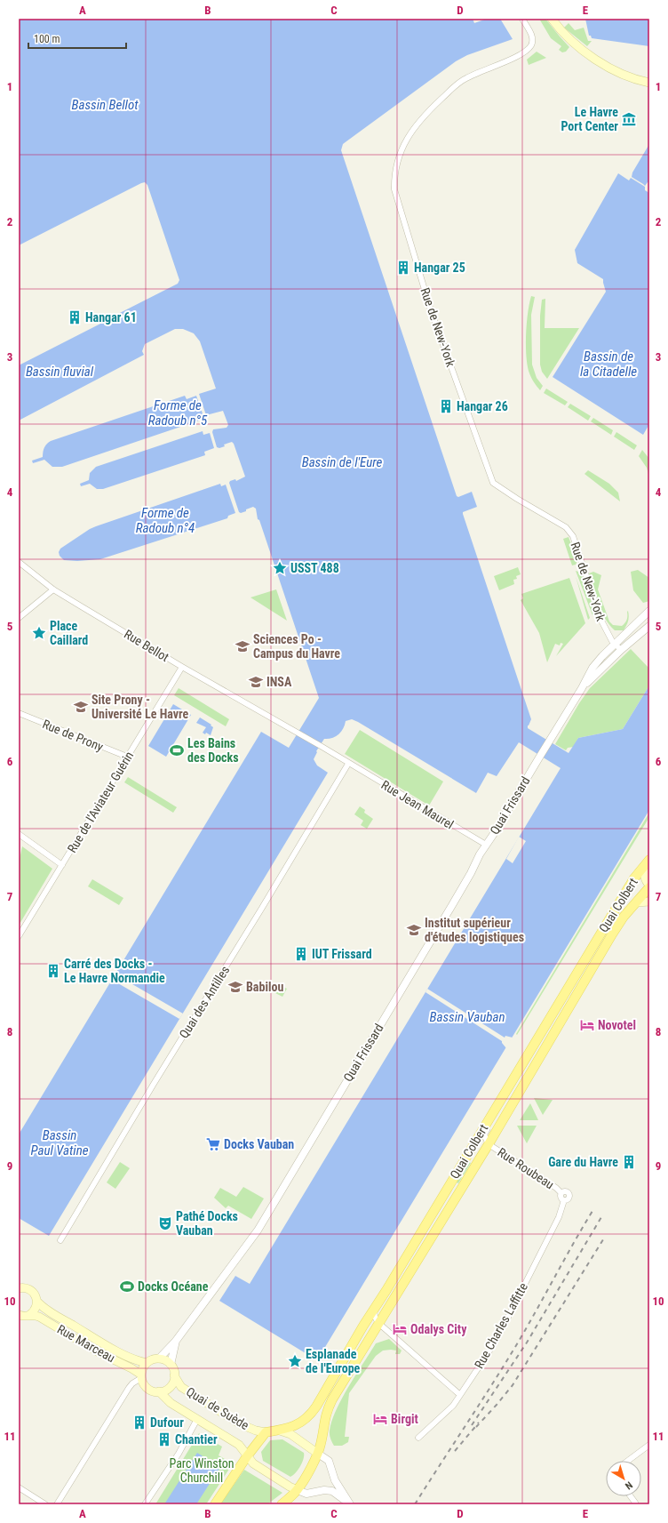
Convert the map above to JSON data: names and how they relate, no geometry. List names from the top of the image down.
{
  "streets": {
    "main road": ["Quai Colbert", "Rue Marceau", "Quai de Suède"],
    "street": [
      "Rue de New-York",
      "Rue Bellot",
      "Rue de Prony",
      "Rue de l'Aviateur Guérin",
      "Rue Jean Maurel",
      "Quai Frissard",
      "Quai des Antilles",
      "Rue Roubeau",
      "Rue Charles Laffitte"
    ]
  },
  "crossings": [
    ["Rue Bellot", "Rue de l'Aviateur Guérin"],
    ["Rue Bellot", "Rue Jean Maurel"],
    ["Rue de Prony", "Rue de l'Aviateur Guérin"],
    ["Rue Jean Maurel", "Quai Frissard"],
    ["Rue Jean Maurel", "Quai des Antilles"],
    ["Quai Frissard", "Rue Marceau"],
    ["Quai Frissard", "Quai de Suède"],
    ["Quai Colbert", "Rue Roubeau"],
    ["Quai Colbert", "Quai de Suède"],
    ["Rue Roubeau", "Rue Charles Laffitte"],
    ["Rue Marceau", "Quai de Suède"]
  ],
  "water": [
    "Bassin Bellot",
    "Bassin de la Citadelle",
    "Bassin fluvial",
    "Forme de Radoub n°5",
    "Bassin de l'Eure",
    "Forme de Radoub n°4",
    "Bassin Vauban",
    "Bassin Paul Vatine"
  ],
  "parks": ["Parc Winston Churchill"],
  "places": {
    "museum": ["Le Havre Port Center"],
    "building": [
      "Hangar 25",
      "Hangar 61",
      "Hangar 26",
      "IUT Frissard",
      "Carré des Docks - Le Havre Normandie",
      "Gare du Havre",
      "Dufour",
      "Chantier"
    ],
    "place": ["USST 488", "Place Caillard", "Esplanade de l'Europe"],
    "school or university": [
      "Sciences Po - Campus du Havre",
      "INSA",
      "Site Prony - Université Le Havre",
      "Institut supérieur d'études logistiques",
      "Babilou"
    ],
    "sports": ["Les Bains des Docks", "Docks Océane"],
    "hotel": ["Novotel", "Odalys City", "Birgit"],
    "supermarket": ["Docks Vauban"],
    "theatre": ["Pathé Docks Vauban"]
  },
  "scale_bar": "100 m",
  "north": "bottom right",
  "grid": {
    "columns": [
      "A",
      "B",
      "C",
      "D",
      "E"
    ],
    "rows": [
      "1",
      "2",
      "3",
      "4",
      "5",
      "6",
      "7",
      "8",
      "9",
      "10",
      "11"
    ]
  }
}
